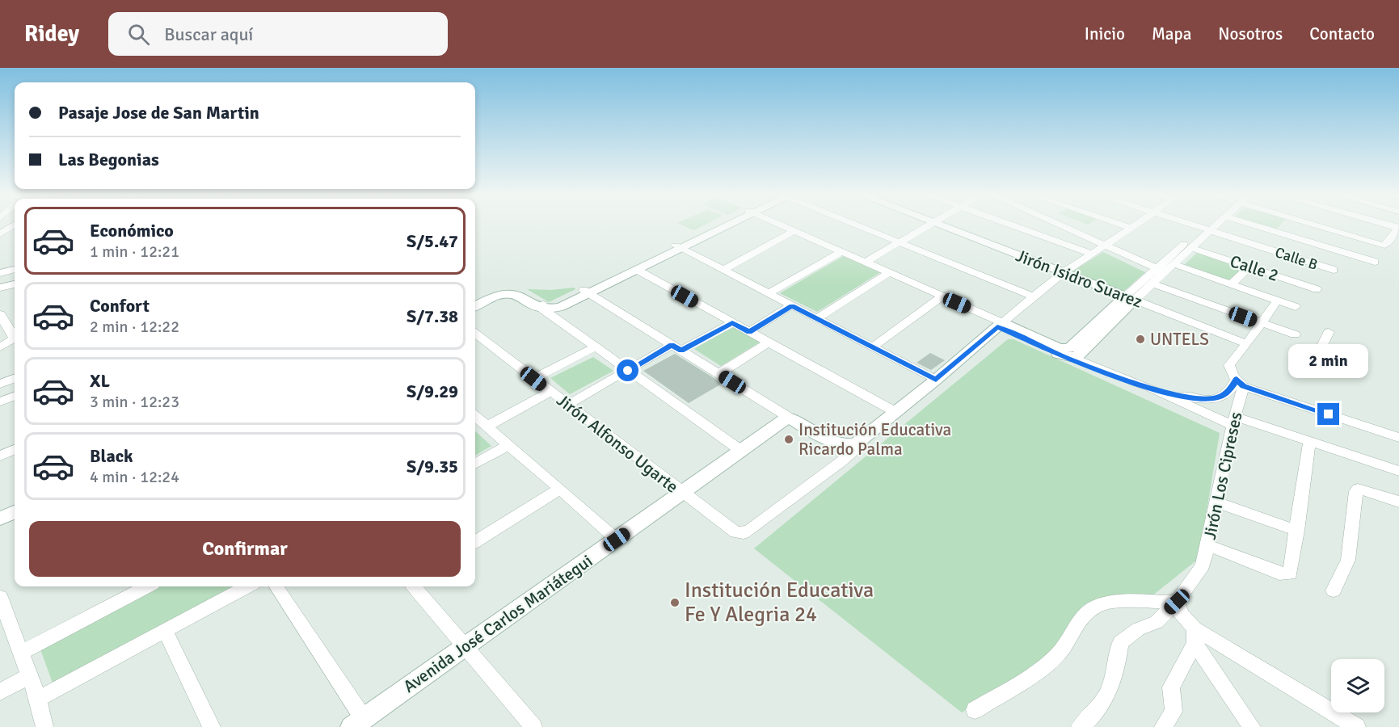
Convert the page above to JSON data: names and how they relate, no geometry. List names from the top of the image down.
{
  "streets": {
    "street": [
      "Calle B",
      "Calle 2",
      "Jirón Isidro Suarez",
      "Jirón Alfonso Ugarte",
      "Jirón Los Cipreses",
      "Avenida José Carlos Mariátegui"
    ]
  },
  "crossings": [
    ["Jirón Isidro Suarez", "Jirón Los Cipreses"],
    ["Jirón Alfonso Ugarte", "Avenida José Carlos Mariátegui"]
  ],
  "places": ["UNTELS", "Institución Educativa Ricardo Palma", "Institución Educativa Fe Y Alegria 24"],
  "page": {
    "header": "Ridey",
    "search": "Buscar aquí",
    "nav": [
      "Inicio",
      "Mapa",
      "Nosotros",
      "Contacto"
    ],
    "banner": ["Pasaje Jose de San Martin", "Las Begonias"],
    "list": [
      {
        "name": "Económico",
        "note": "1 min · 12:21",
        "value": "S/5.47"
      },
      {
        "name": "Confort",
        "note": "2 min · 12:22",
        "value": "S/7.38"
      },
      {
        "name": "XL",
        "note": "3 min · 12:23",
        "value": "S/9.29"
      },
      {
        "name": "Black",
        "note": "4 min · 12:24",
        "value": "S/9.35"
      }
    ],
    "bubble": "2 min",
    "buttons": "Confirmar"
  }
}
